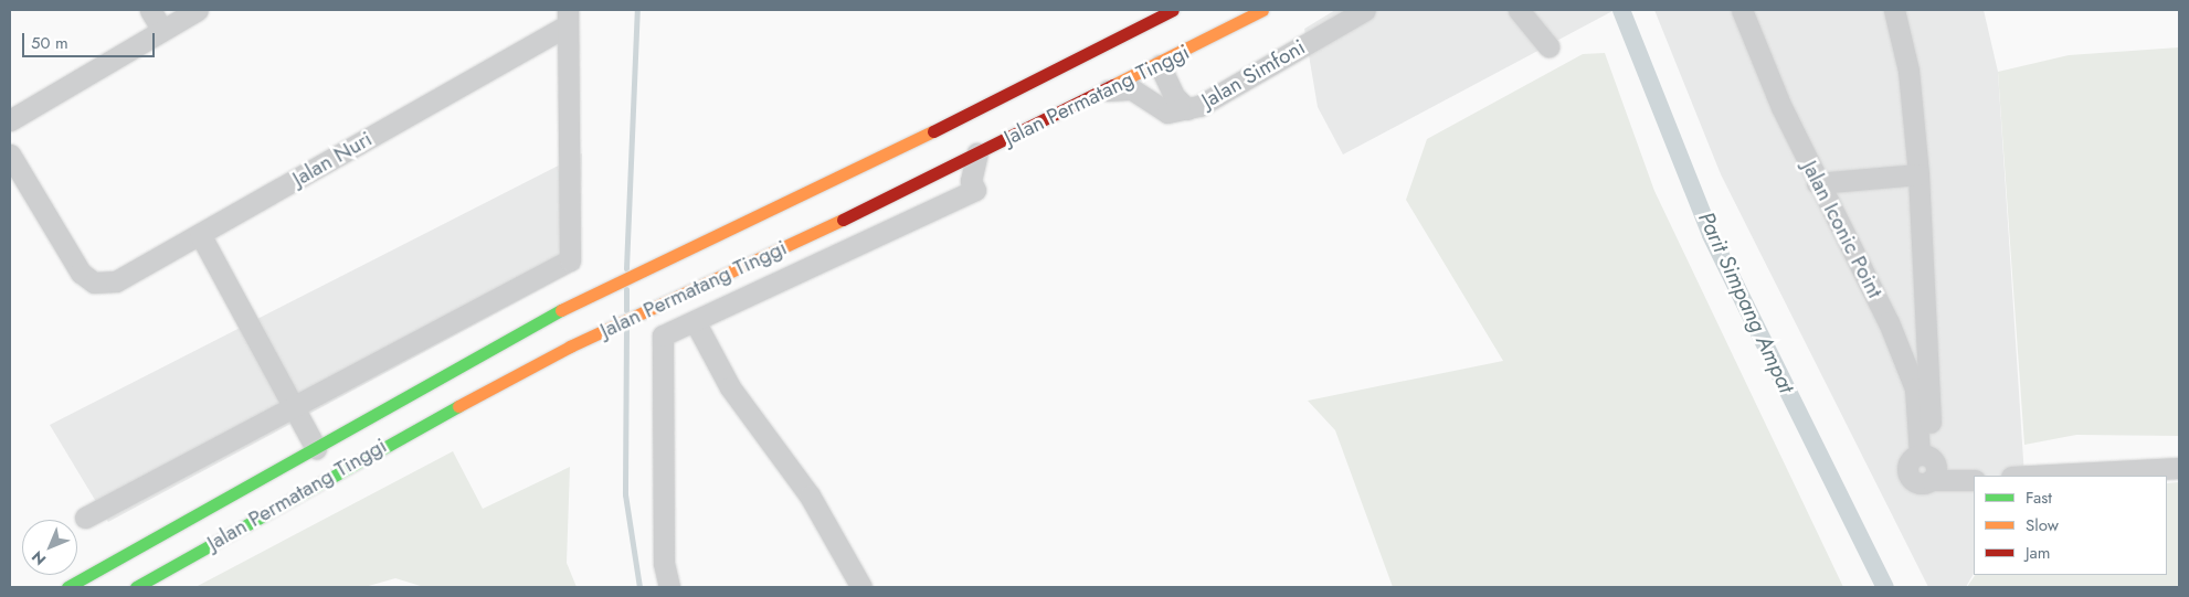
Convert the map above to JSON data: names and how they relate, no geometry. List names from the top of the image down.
{
  "streets": {
    "highway": ["Jalan Permatang Tinggi"],
    "street": ["Jalan Simfoni", "Jalan Nuri", "Jalan Iconic Point"]
  },
  "crossings": [
    ["Jalan Simfoni", "Jalan Permatang Tinggi"]
  ],
  "water": ["Parit Simpang Ampat"],
  "legend": ["Fast", "Slow", "Jam"],
  "scale_bar": "50 m",
  "north": "bottom left"
}
